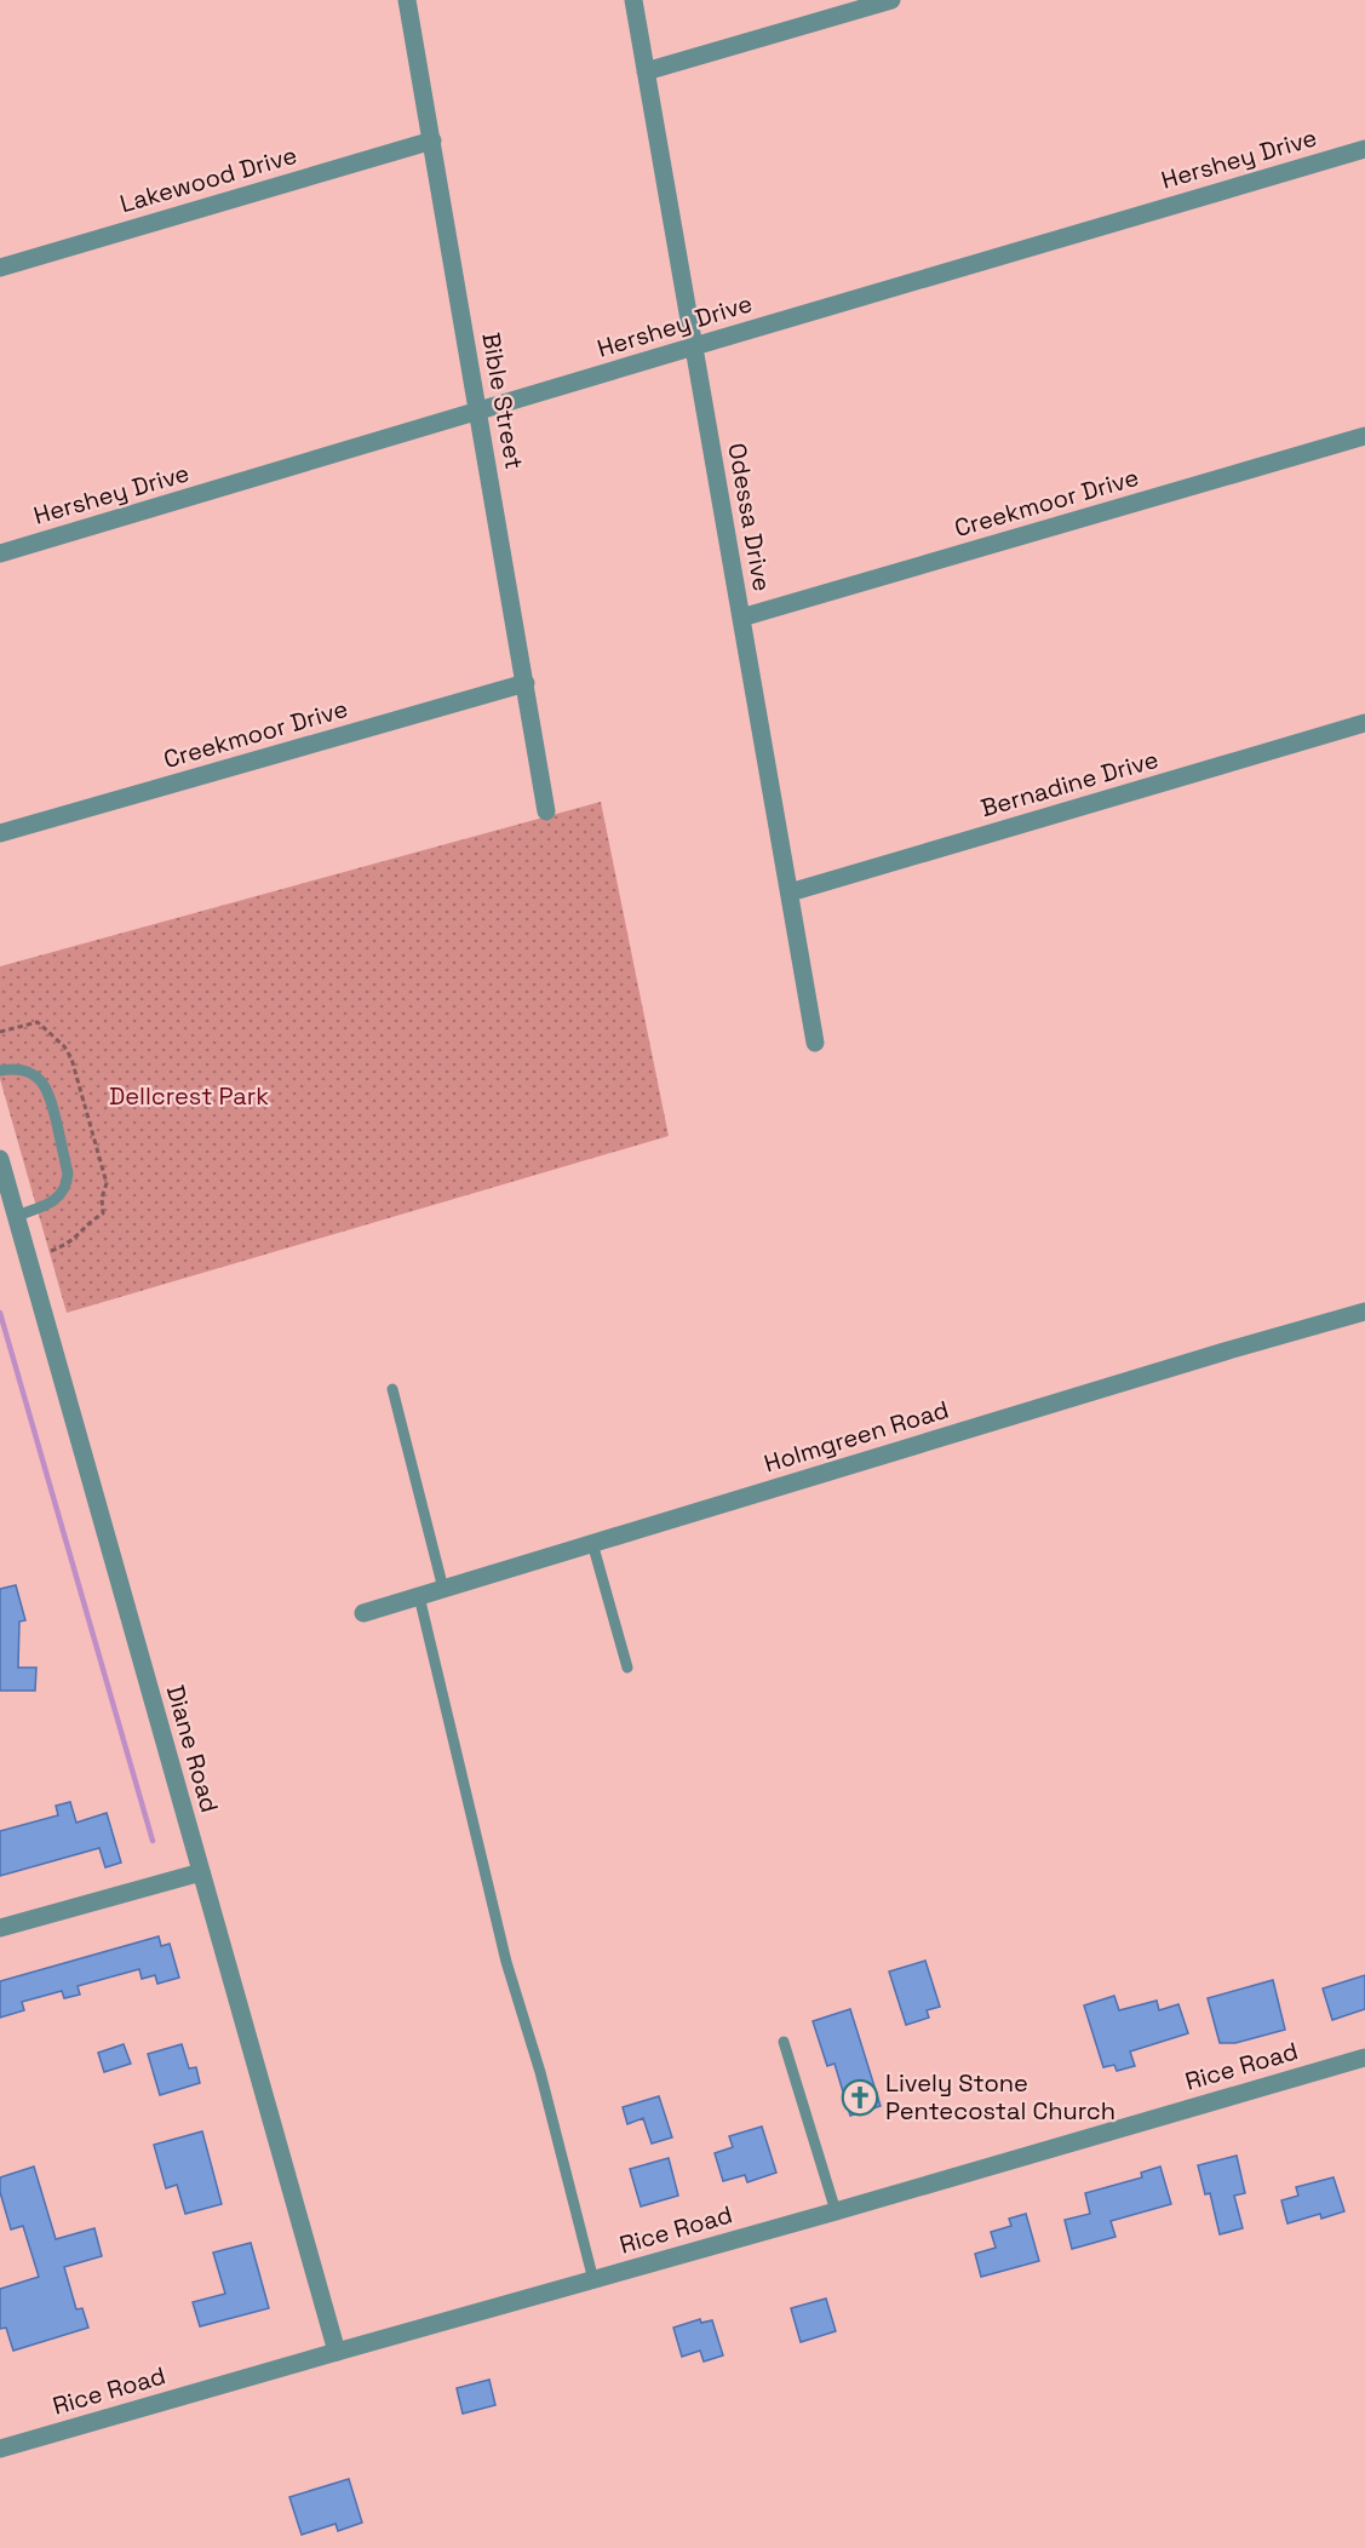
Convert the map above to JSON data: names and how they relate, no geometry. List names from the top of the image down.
{
  "streets": {
    "street": [
      "Hershey Drive",
      "Lakewood Drive",
      "Bible Street",
      "Creekmoor Drive",
      "Odessa Drive",
      "Bernadine Drive",
      "Holmgreen Road",
      "Diane Road",
      "Rice Road"
    ]
  },
  "crossings": [
    ["Hershey Drive", "Bible Street"],
    ["Hershey Drive", "Odessa Drive"],
    ["Lakewood Drive", "Bible Street"],
    ["Bible Street", "Creekmoor Drive"],
    ["Creekmoor Drive", "Odessa Drive"],
    ["Odessa Drive", "Bernadine Drive"],
    ["Diane Road", "Rice Road"]
  ],
  "parks": ["Dellcrest Park"],
  "places": {
    "church": ["Lively Stone Pentecostal Church"]
  }
}
